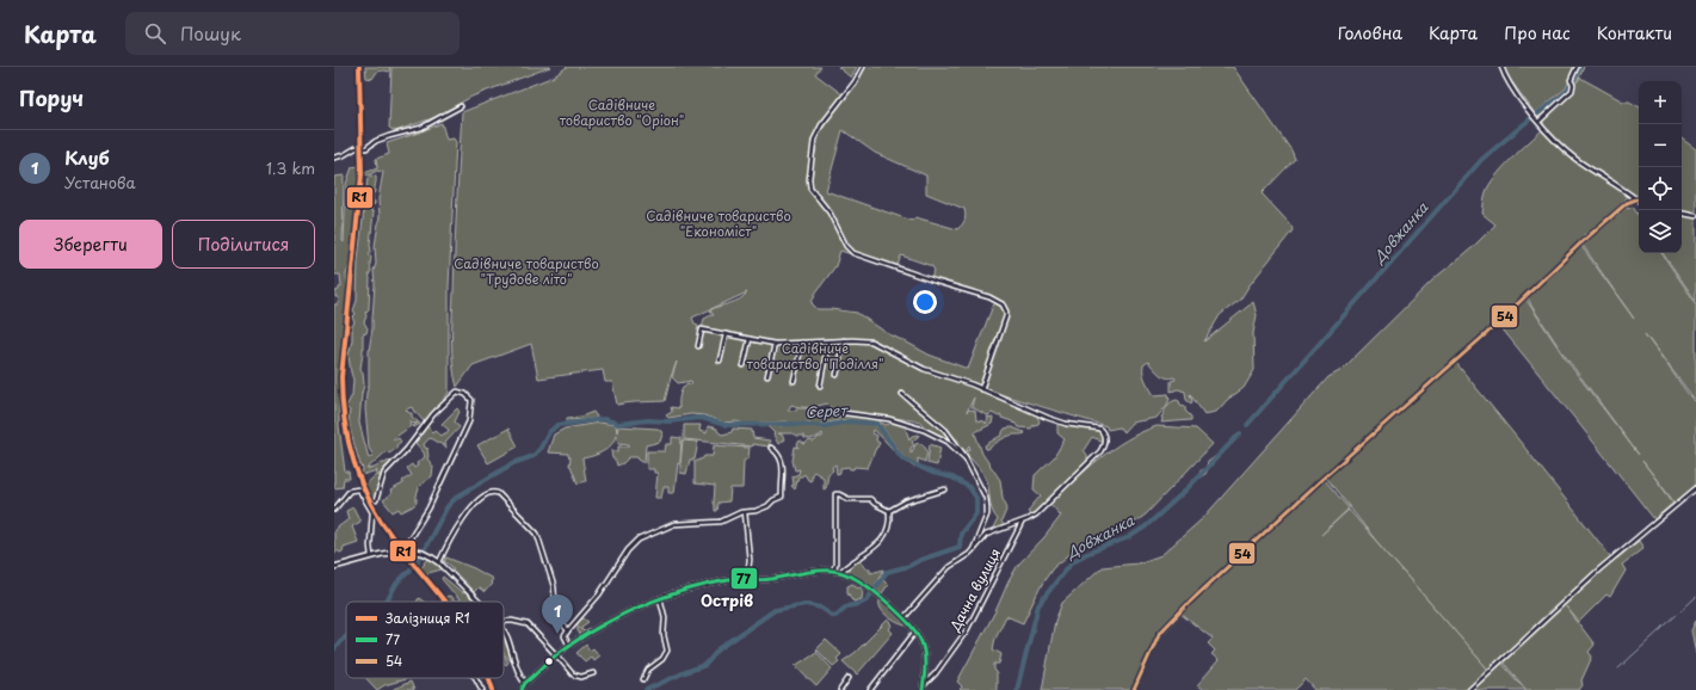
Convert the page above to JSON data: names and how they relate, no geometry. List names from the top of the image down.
{
  "streets": {
    "street": ["Дачна вулиця"]
  },
  "districts": ["Острів"],
  "water": ["Довжанка", "Серет"],
  "parks": [
    "Садівниче товариство \"Оріон\"",
    "Садівниче товариство \"Економіст\"",
    "Садівниче товариство \"Трудове літо\"",
    "Садівниче товариство \"Поділля\""
  ],
  "lines": ["rail line R1", "transit line 54", "transit line 77"],
  "legend": ["Залізниця R1", "77", "54"],
  "page": {
    "header": "Карта",
    "search": "Пошук",
    "nav": [
      "Головна",
      "Карта",
      "Про нас",
      "Контакти"
    ],
    "heading": "Поруч",
    "map_buttons": ["+", "−"],
    "list": [
      {
        "mark": "1",
        "name": "Клуб",
        "note": "Установа",
        "value": "1.3 km"
      }
    ],
    "buttons": ["Зберегти", "Поділитися"],
    "pins": "1"
  }
}
